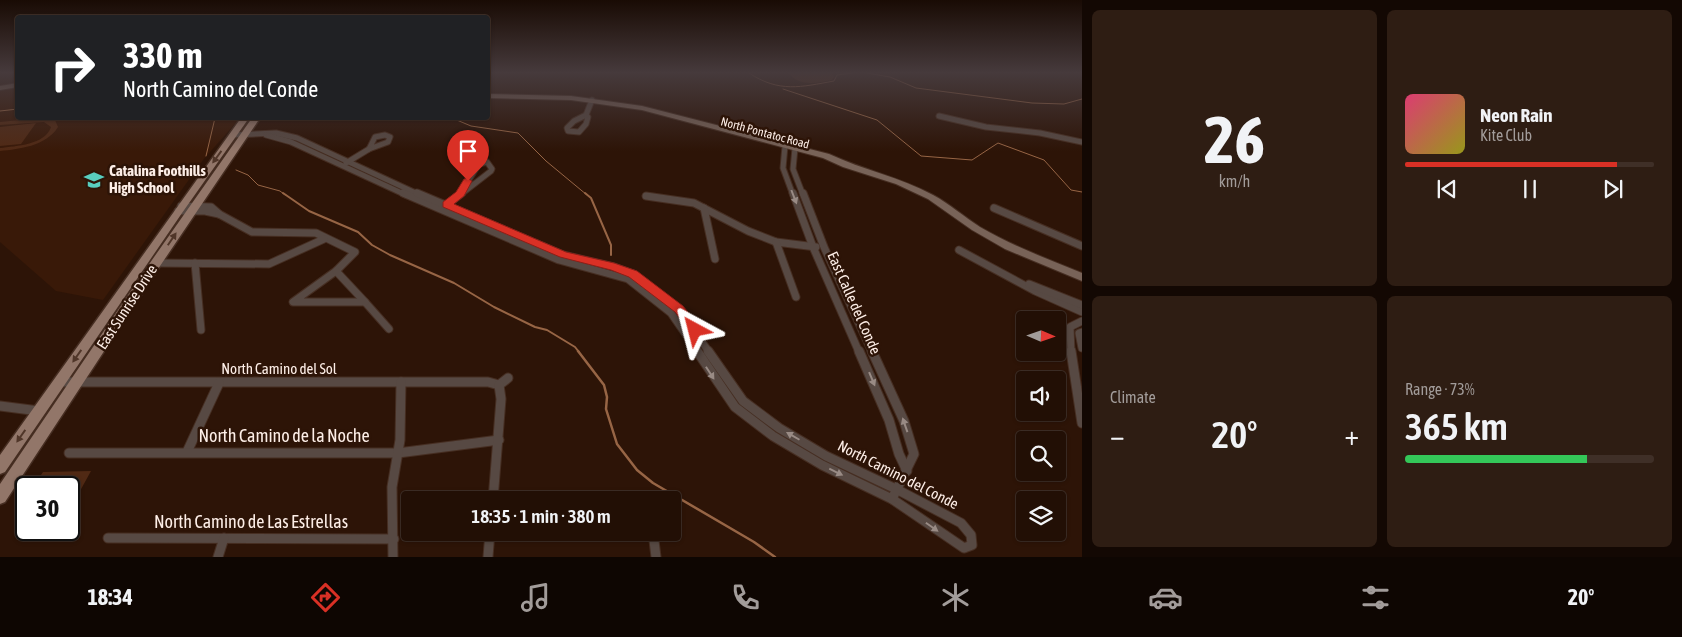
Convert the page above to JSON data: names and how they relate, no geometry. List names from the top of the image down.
{
  "streets": {
    "main road": ["East Sunrise Drive"],
    "street": [
      "North Pontatoc Road",
      "East Calle del Conde",
      "North Camino del Sol",
      "North Camino de la Noche",
      "North Camino del Conde",
      "North Camino de Las Estrellas"
    ]
  },
  "crossings": [
    ["North Pontatoc Road", "East Calle del Conde"],
    ["East Calle del Conde", "North Camino del Conde"],
    ["East Sunrise Drive", "North Camino del Sol"],
    ["East Sunrise Drive", "North Camino del Conde"]
  ],
  "places": {
    "school or university": ["Catalina Foothills High School"]
  },
  "north": "right",
  "page": {
    "tile": [
      ["26", "km/h"],
      "Climate",
      ["Range · 73%", "365 km"]
    ],
    "turn": ["330 m", "North Camino del Conde"],
    "song": ["Neon Rain", "Kite Club"],
    "heat": ["−", "20°", "+"],
    "limit": "30",
    "trip": "18:35 · 1 min · 380 m",
    "tabs": ["18:34", "20°"]
  }
}
